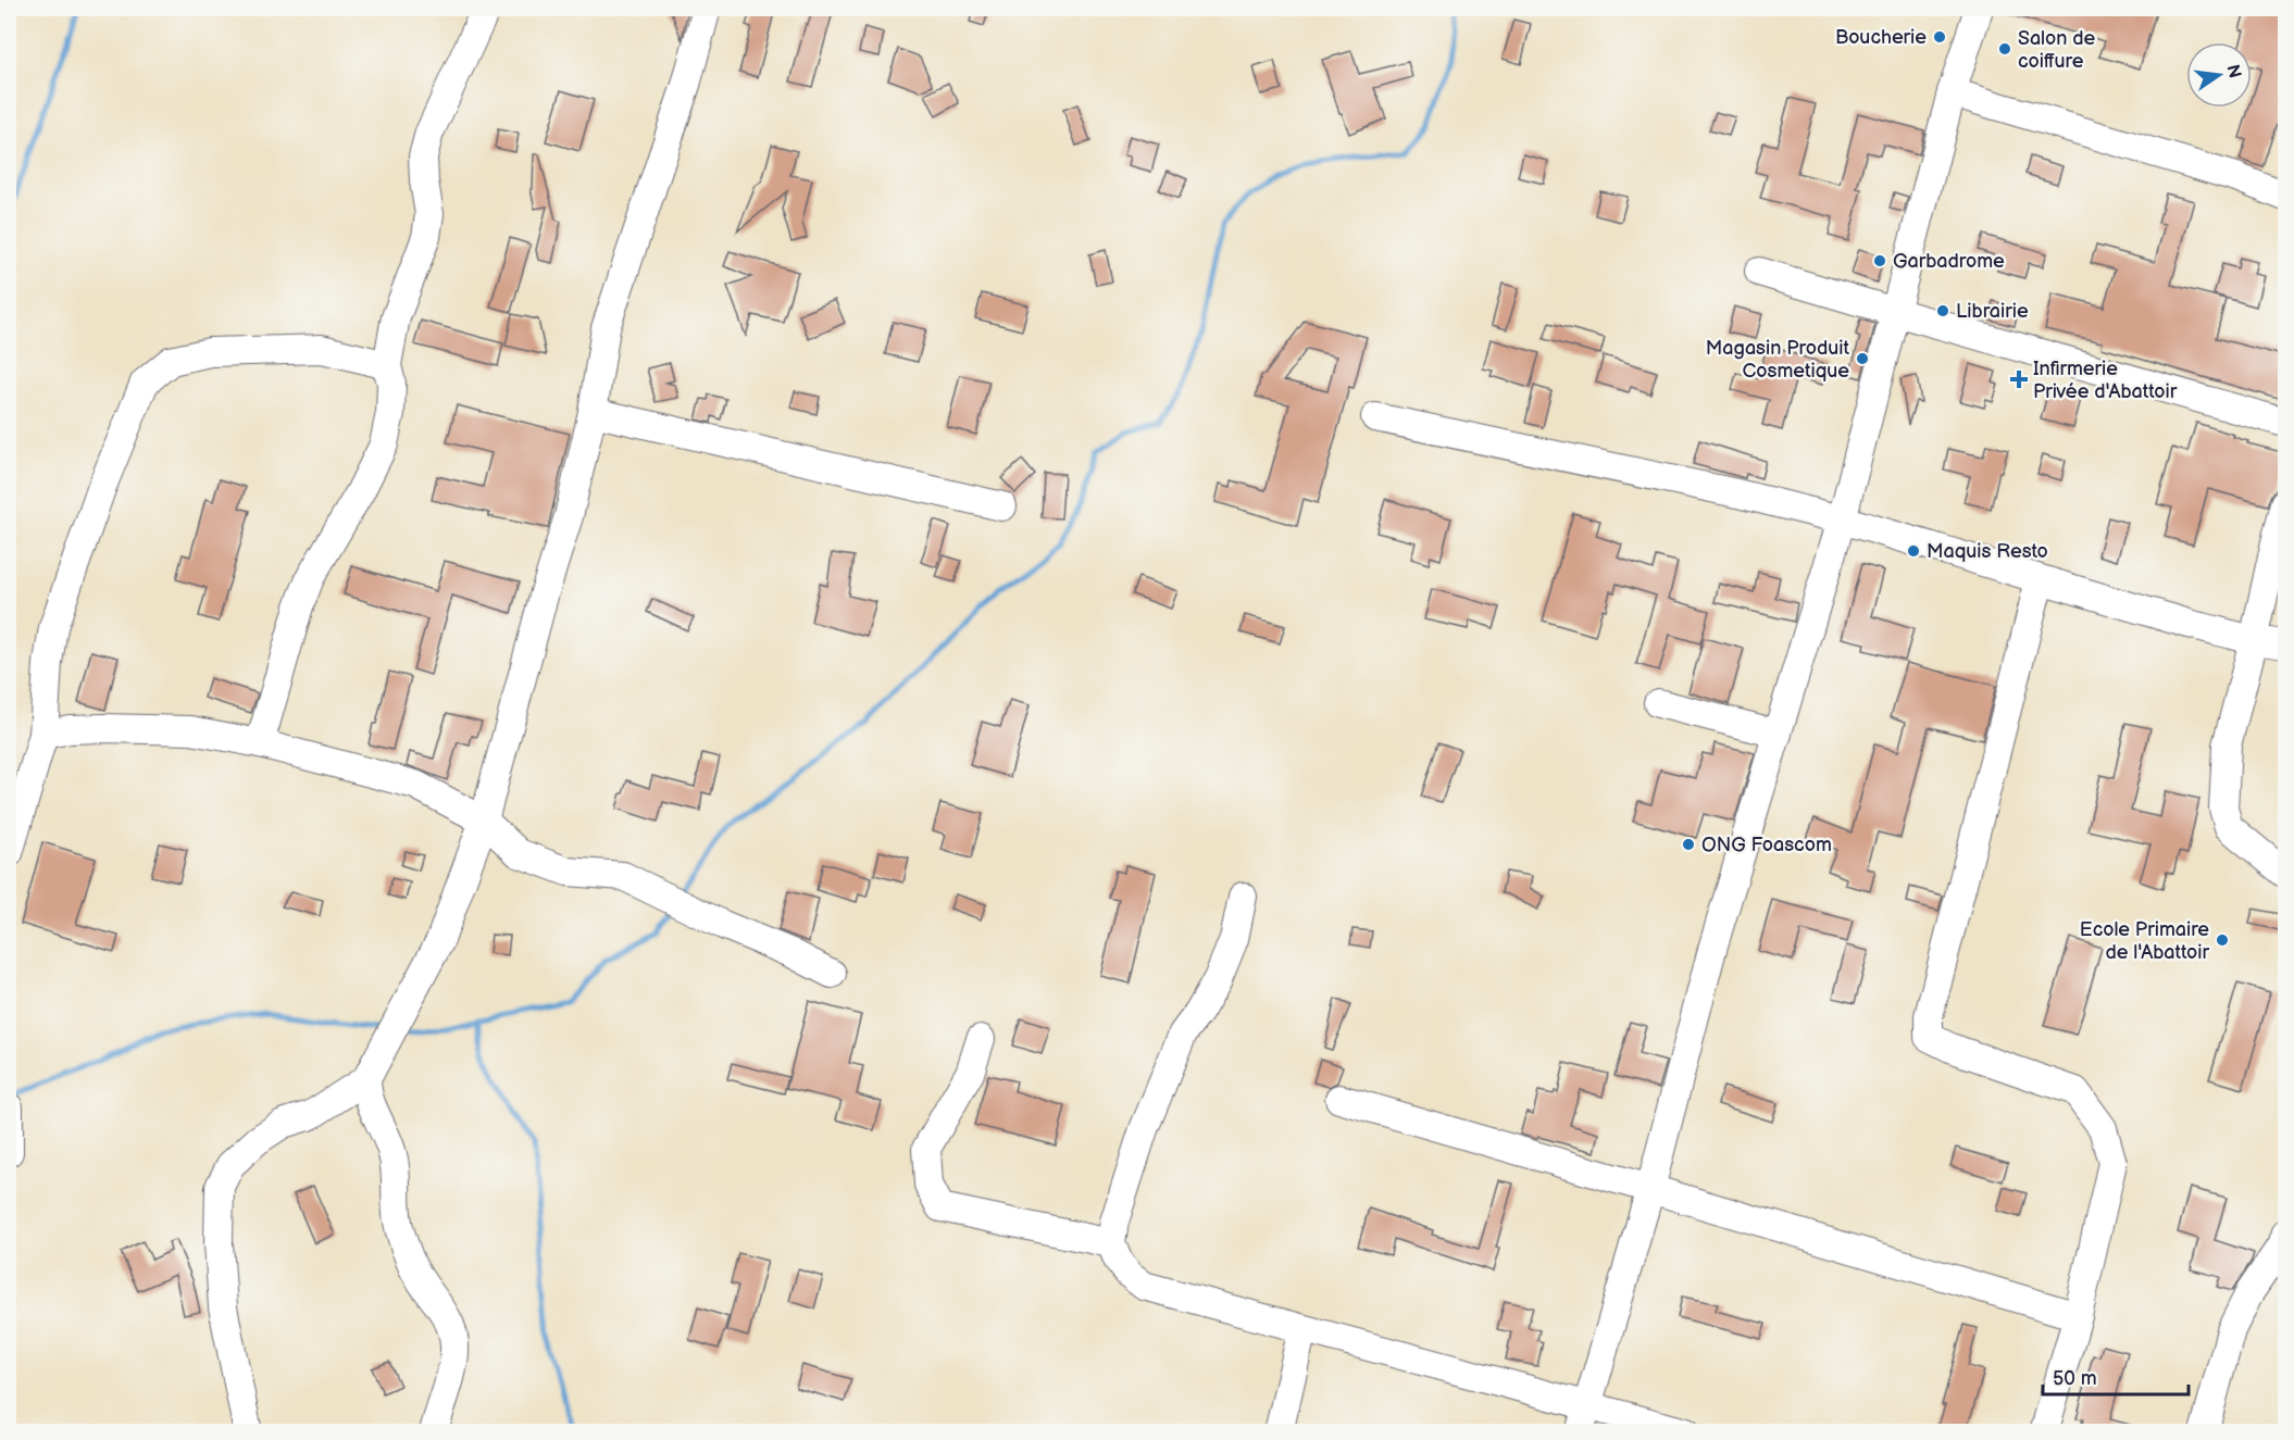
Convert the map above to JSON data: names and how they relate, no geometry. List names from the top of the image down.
{
  "places": {
    "other": [
      "Boucherie",
      "Salon de coiffure",
      "Garbadrome",
      "Librairie",
      "Magasin Produit Cosmetique",
      "Maquis Resto",
      "ONG Foascom",
      "Ecole Primaire de l'Abattoir"
    ],
    "health": ["Infirmerie Privée d'Abattoir"]
  },
  "scale_bar": "50 m",
  "north": "right"
}
